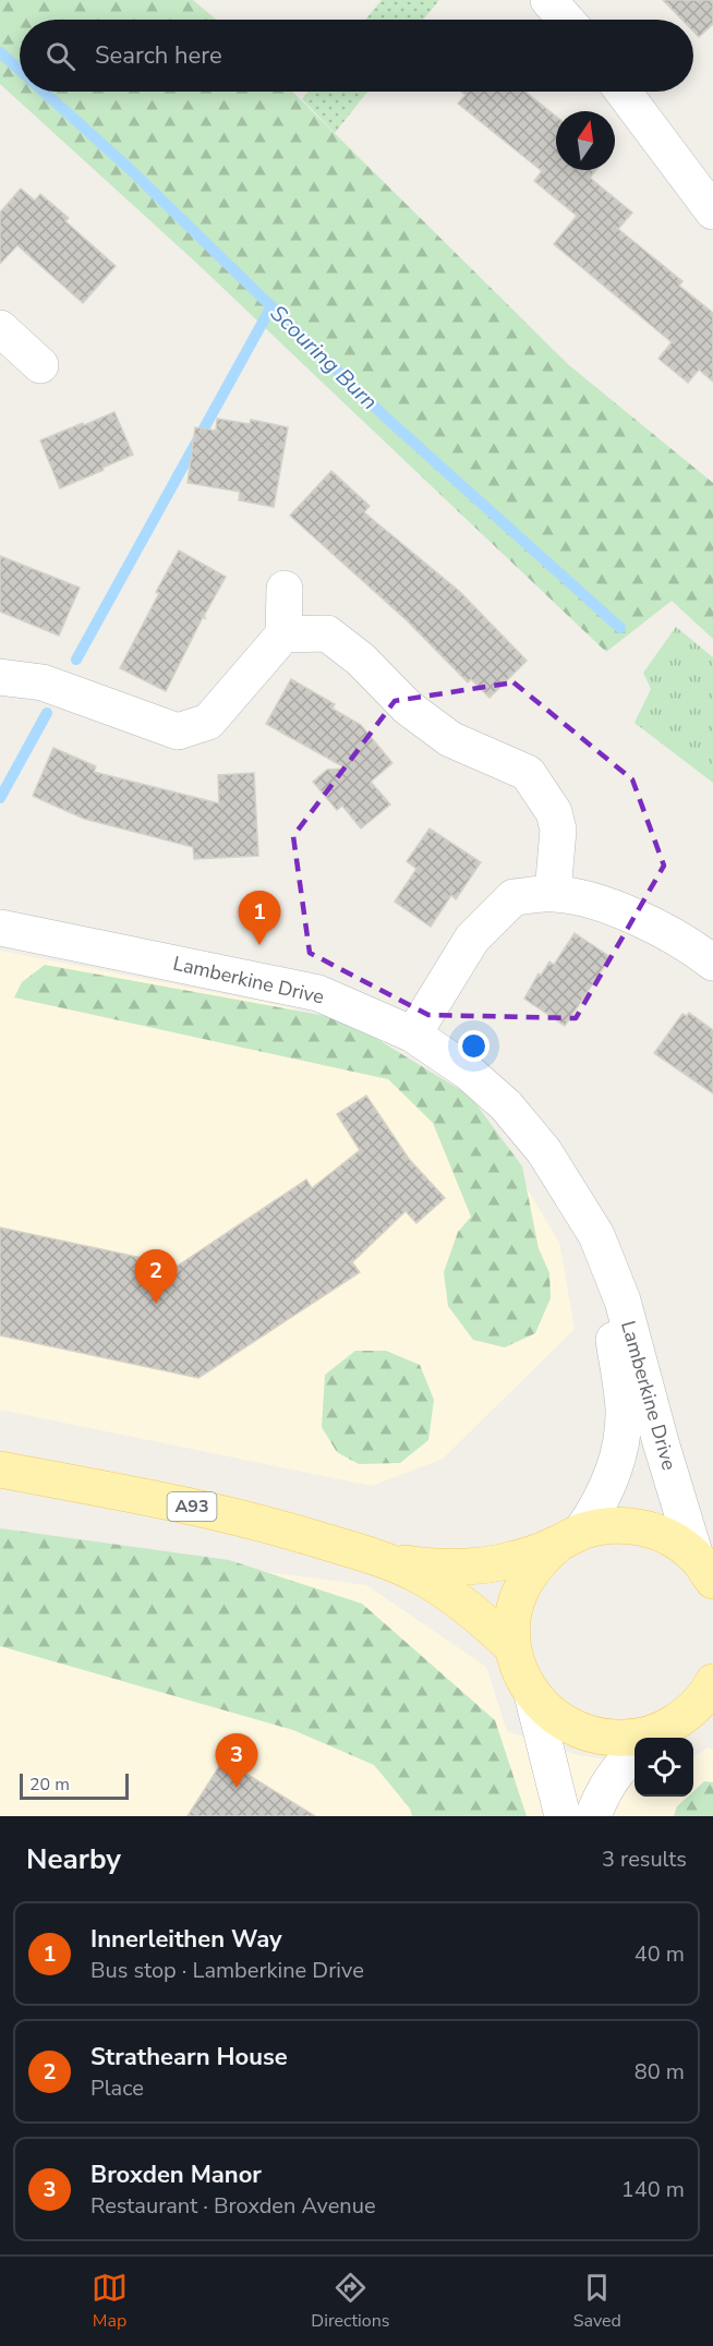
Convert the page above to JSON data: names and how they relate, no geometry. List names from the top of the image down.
{
  "streets": {
    "main road": ["A93"],
    "street": ["Lamberkine Drive"]
  },
  "crossings": [
    ["Lamberkine Drive", "A93"]
  ],
  "water": ["Scouring Burn"],
  "scale_bar": "20 m",
  "north": "top",
  "page": {
    "search": "Search here",
    "pins": ["1", "2", "3"],
    "scale": "20 m",
    "heading": ["Nearby", "3 results"],
    "list": [
      {
        "mark": "1",
        "name": "Innerleithen Way",
        "note": "Bus stop · Lamberkine Drive",
        "value": "40 m"
      },
      {
        "mark": "2",
        "name": "Strathearn House",
        "note": "Place",
        "value": "80 m"
      },
      {
        "mark": "3",
        "name": "Broxden Manor",
        "note": "Restaurant · Broxden Avenue",
        "value": "140 m"
      }
    ],
    "nav": ["Map", "Directions", "Saved"]
  }
}
